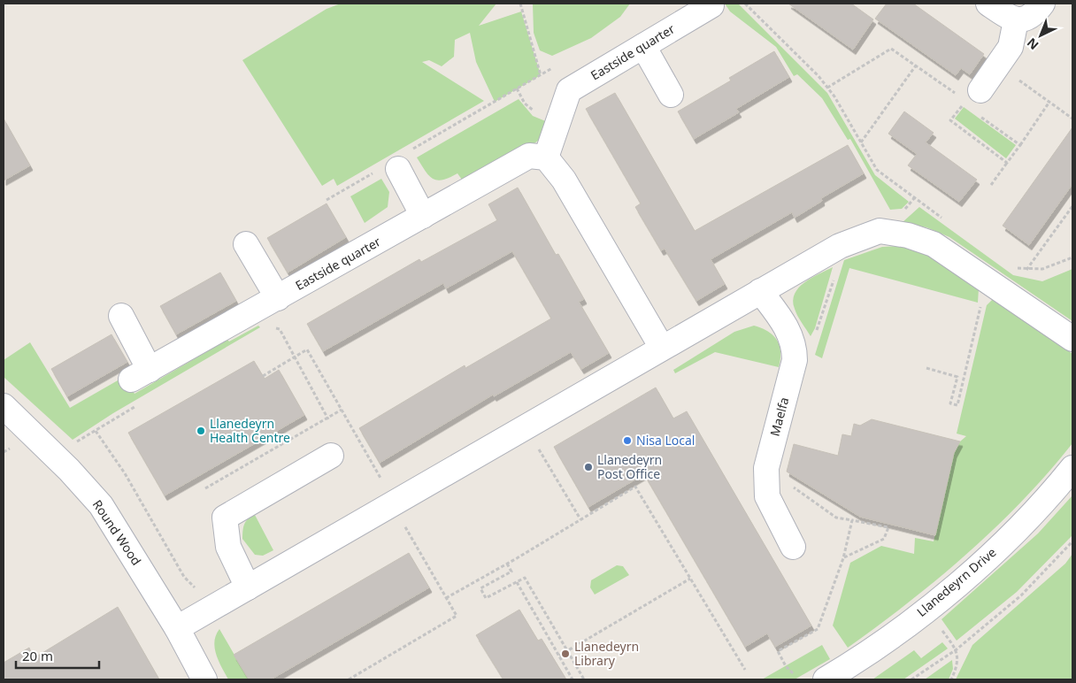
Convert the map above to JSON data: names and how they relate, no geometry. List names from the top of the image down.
{
  "streets": {
    "street": [
      "Eastside quarter",
      "Maelfa",
      "Round Wood",
      "Llanedeyrn Drive"
    ]
  },
  "places": [
    "Llanedeyrn Health Centre",
    "Nisa Local",
    "Llanedeyrn Post Office",
    "Llanedeyrn Library"
  ],
  "scale_bar": "20 m",
  "north": "bottom left"
}
